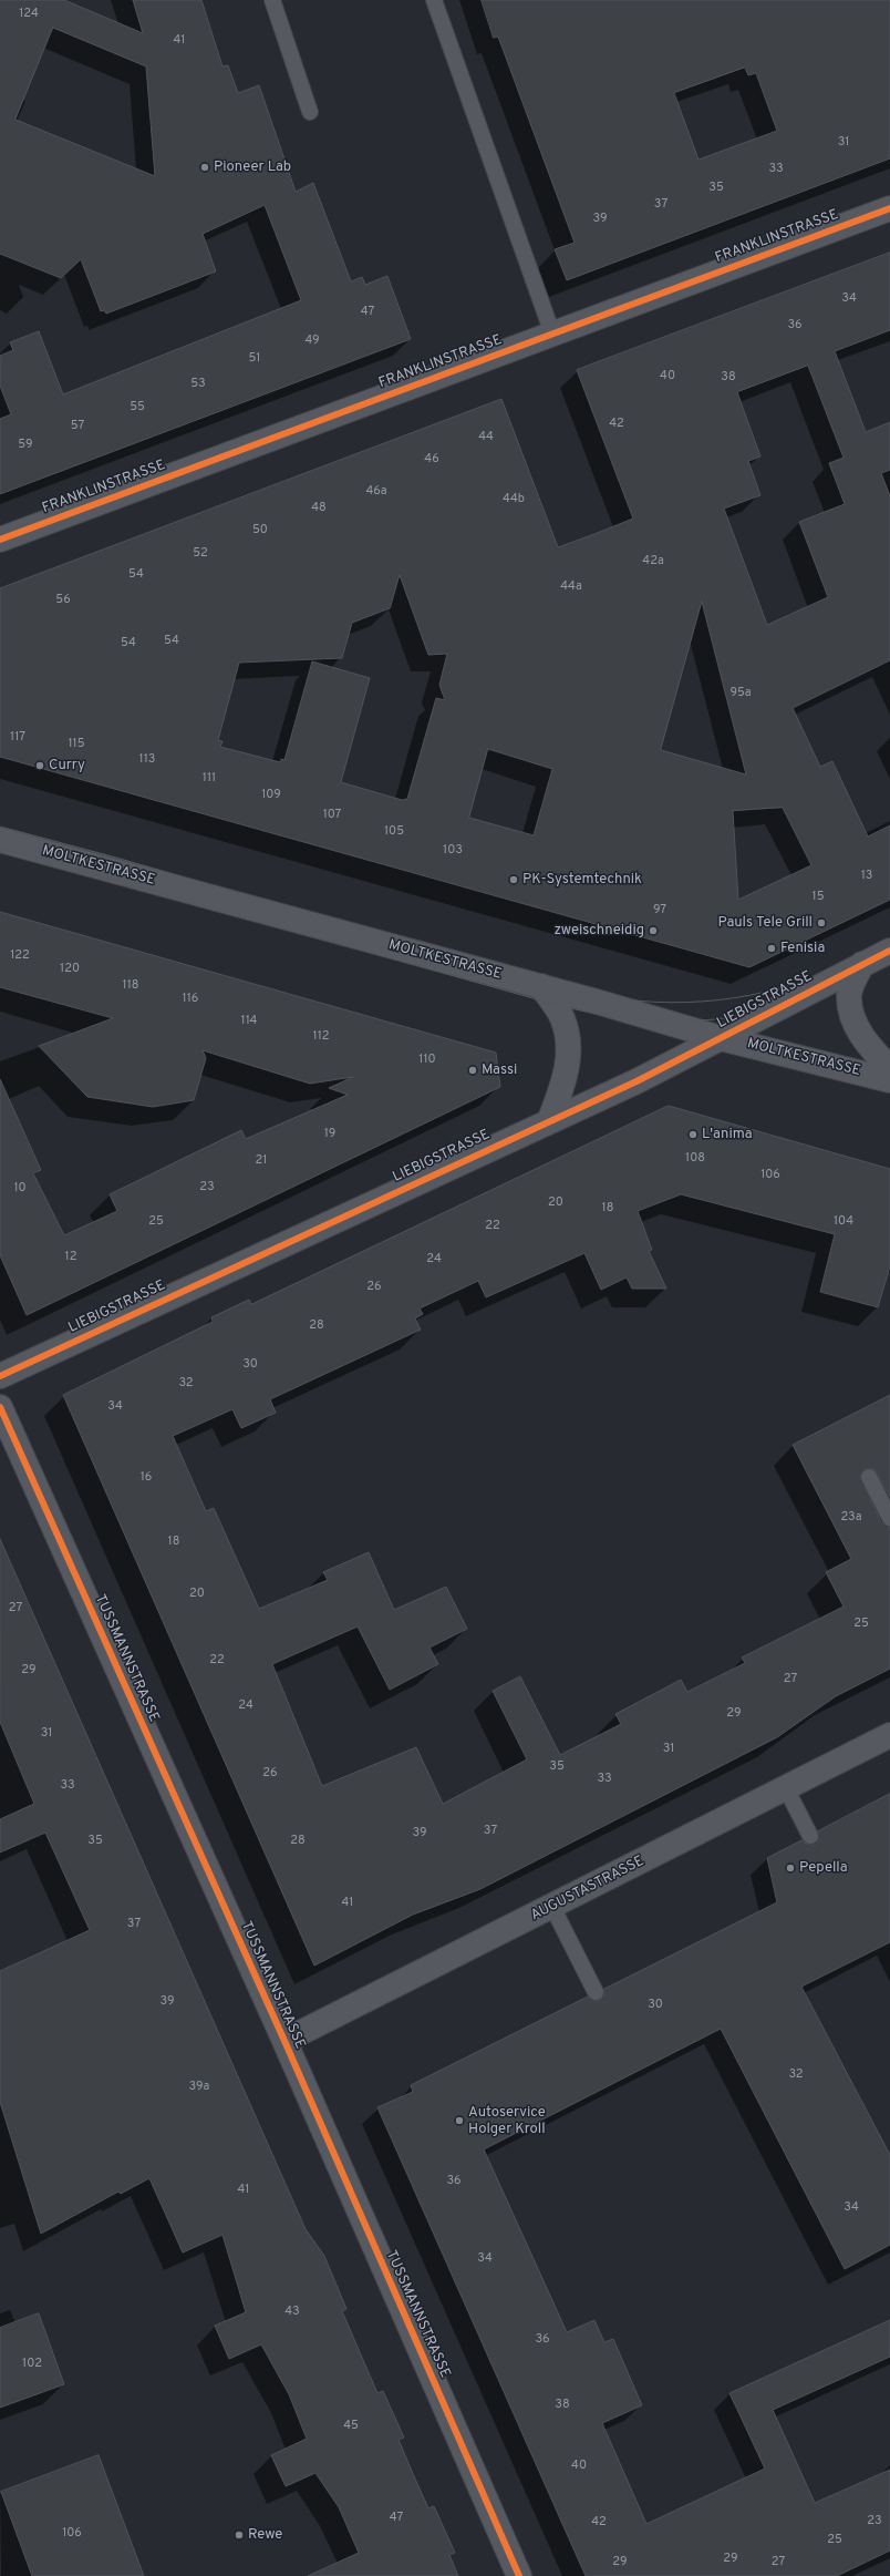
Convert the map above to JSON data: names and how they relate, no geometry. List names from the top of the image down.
{
  "streets": {
    "street": [
      "FRANKLINSTRASSE",
      "MOLTKESTRASSE",
      "LIEBIGSTRASSE",
      "TUSSMANNSTRASSE",
      "AUGUSTASTRASSE"
    ]
  },
  "crossings": [
    ["MOLTKESTRASSE", "LIEBIGSTRASSE"],
    ["TUSSMANNSTRASSE", "AUGUSTASTRASSE"]
  ],
  "places": [
    "Pioneer Lab",
    "Curry",
    "PK-Systemtechnik",
    "Pauls Tele Grill",
    "zweischneidig",
    "Fenisia",
    "Massi",
    "L'anima",
    "Pepella",
    "Autoservice Holger Kroll",
    "Rewe"
  ],
  "house_numbers": [
    "124",
    "41",
    "31",
    "33",
    "35",
    "37",
    "39",
    "34",
    "47",
    "36",
    "49",
    "51",
    "40",
    "38",
    "53",
    "55",
    "42",
    "57",
    "44",
    "59",
    "46",
    "46a",
    "44b",
    "48",
    "50",
    "52",
    "42a",
    "54",
    "44a",
    "56",
    "54",
    "54",
    "95a",
    "117",
    "115",
    "113",
    "111",
    "109",
    "107",
    "105",
    "103",
    "13",
    "15",
    "97",
    "122",
    "120",
    "118",
    "116",
    "114",
    "112",
    "110",
    "19",
    "108",
    "21",
    "106",
    "23",
    "10",
    "20",
    "18",
    "25",
    "104",
    "22",
    "12",
    "24",
    "26",
    "28",
    "30",
    "32",
    "34",
    "16",
    "23a",
    "18",
    "20",
    "27",
    "25",
    "22",
    "29",
    "27",
    "24",
    "29",
    "31",
    "31",
    "35",
    "26",
    "33",
    "33",
    "37",
    "39",
    "35",
    "28",
    "41",
    "37",
    "39",
    "30",
    "32",
    "39a",
    "36",
    "41",
    "34",
    "34",
    "43",
    "36",
    "102",
    "38",
    "45",
    "40",
    "47",
    "23",
    "42",
    "106",
    "25",
    "29",
    "29",
    "27"
  ]
}
